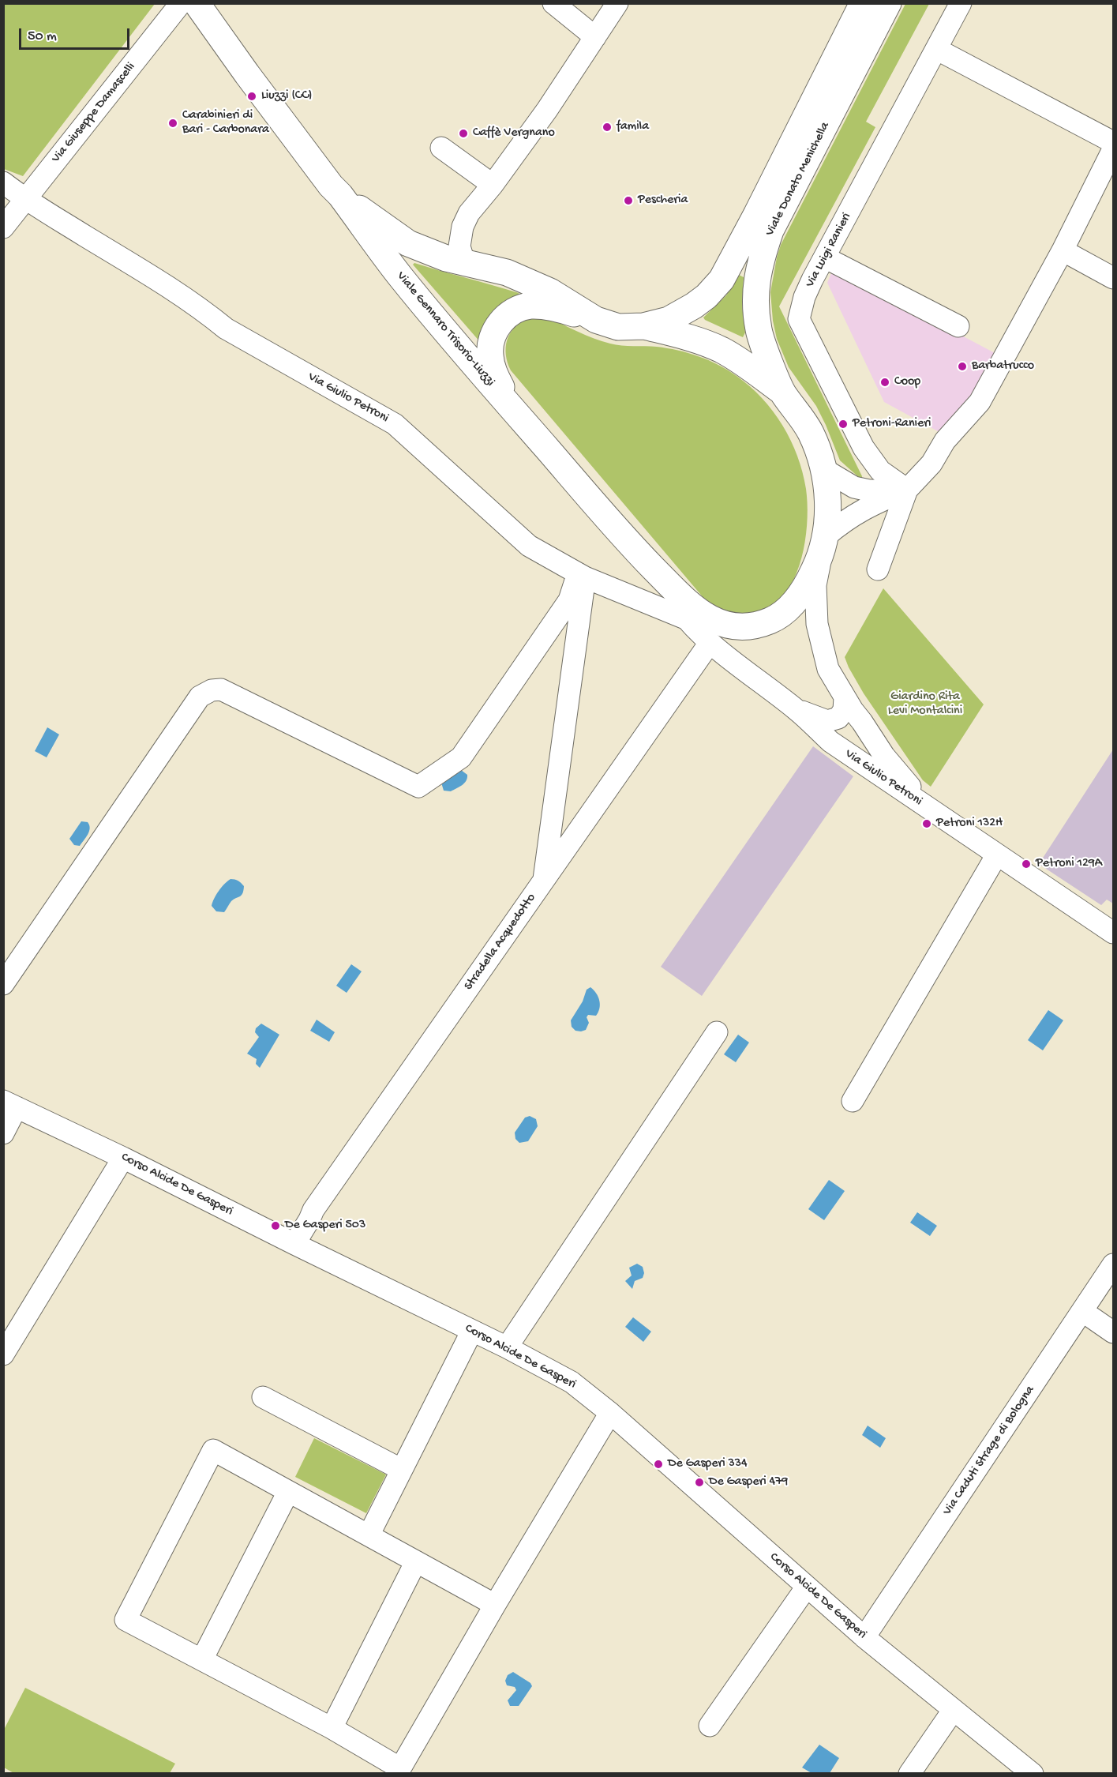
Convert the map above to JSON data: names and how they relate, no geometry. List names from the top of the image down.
{
  "streets": {
    "main road": ["Viale Donato Menichella", "Viale Gennaro Trisorio-Liuzzi"],
    "street": [
      "Via Giuseppe Damascelli",
      "Via Luigi Ranieri",
      "Via Giulio Petroni",
      "Stradella Acquedotto",
      "Corso Alcide De Gasperi",
      "Via Caduti Strage di Bologna"
    ]
  },
  "crossings": [
    ["Via Giuseppe Damascelli", "Via Giulio Petroni"],
    ["Viale Donato Menichella", "Viale Gennaro Trisorio-Liuzzi"],
    ["Viale Donato Menichella", "Via Giulio Petroni"],
    ["Viale Gennaro Trisorio-Liuzzi", "Via Giulio Petroni"],
    ["Viale Gennaro Trisorio-Liuzzi", "Stradella Acquedotto"],
    ["Via Giulio Petroni", "Stradella Acquedotto"],
    ["Stradella Acquedotto", "Corso Alcide De Gasperi"],
    ["Corso Alcide De Gasperi", "Via Caduti Strage di Bologna"]
  ],
  "parks": ["Giardino Rita Levi Montalcini"],
  "places": [
    "Liuzzi (CC)",
    "Carabinieri di Bari - Carbonara",
    "famila",
    "Caffè Vergnano",
    "Pescheria",
    "Barbatrucco",
    "Coop",
    "Petroni-Ranieri",
    "Petroni 132H",
    "Petroni 129A",
    "De Gasperi 503",
    "De Gasperi 334",
    "De Gasperi 479"
  ],
  "scale_bar": "50 m"
}
